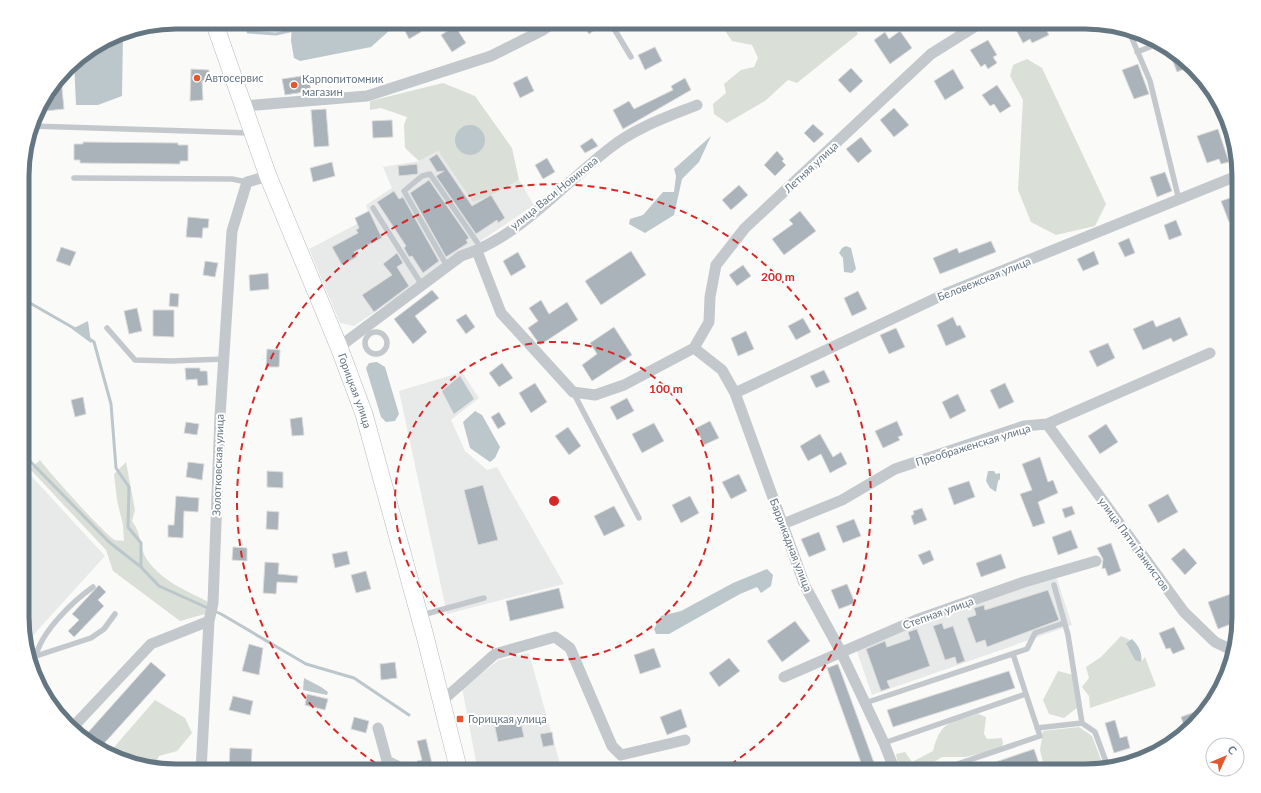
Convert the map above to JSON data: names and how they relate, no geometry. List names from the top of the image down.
{
  "streets": {
    "main road": ["Горицкая улица"],
    "street": [
      "Летняя улица",
      "улица Васи Новикова",
      "Беловежская улица",
      "Преображенская улица",
      "Золотковская улица",
      "улица Пяти Танкистов",
      "Баррикадная улица",
      "Степная улица"
    ]
  },
  "crossings": [
    ["Летняя улица", "Баррикадная улица"],
    ["улица Васи Новикова", "Горицкая улица"],
    ["Беловежская улица", "Баррикадная улица"],
    ["Преображенская улица", "улица Пяти Танкистов"],
    ["Преображенская улица", "Баррикадная улица"],
    ["Баррикадная улица", "Степная улица"]
  ],
  "places": {
    "other": ["Автосервис", "Карпопитомник магазин"],
    "transit": ["Горицкая улица"]
  },
  "north": "top right",
  "rings": ["200 m", "100 m"]
}
